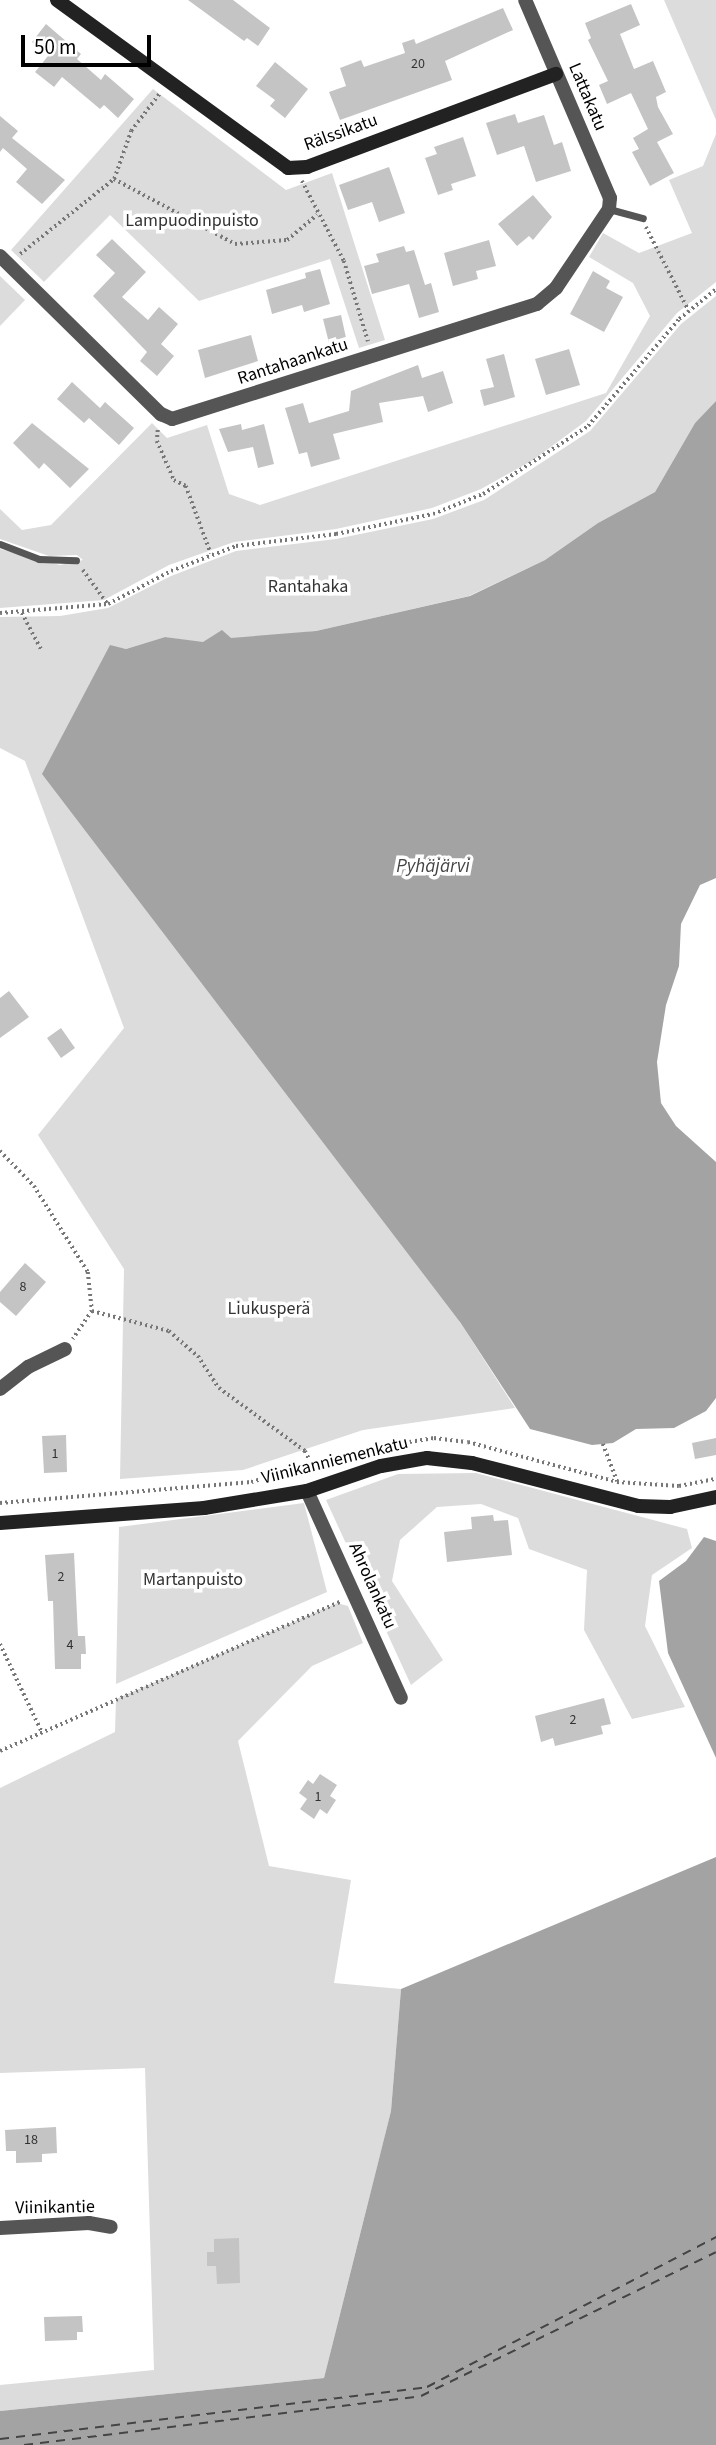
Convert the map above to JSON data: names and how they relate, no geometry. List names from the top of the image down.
{
  "streets": {
    "street": [
      "Lattakatu",
      "Rälssikatu",
      "Rantahaankatu",
      "Viinikanniemenkatu",
      "Ahrolankatu",
      "Viinikantie"
    ]
  },
  "crossings": [
    ["Lattakatu", "Rälssikatu"],
    ["Lattakatu", "Rantahaankatu"],
    ["Viinikanniemenkatu", "Ahrolankatu"]
  ],
  "water": ["Pyhäjärvi"],
  "parks": [
    "Lampuodinpuisto",
    "Rantahaka",
    "Liukusperä",
    "Martanpuisto"
  ],
  "house_numbers": [
    "20",
    "8",
    "1",
    "2",
    "4",
    "2",
    "1",
    "18"
  ],
  "scale_bar": "50 m"
}
